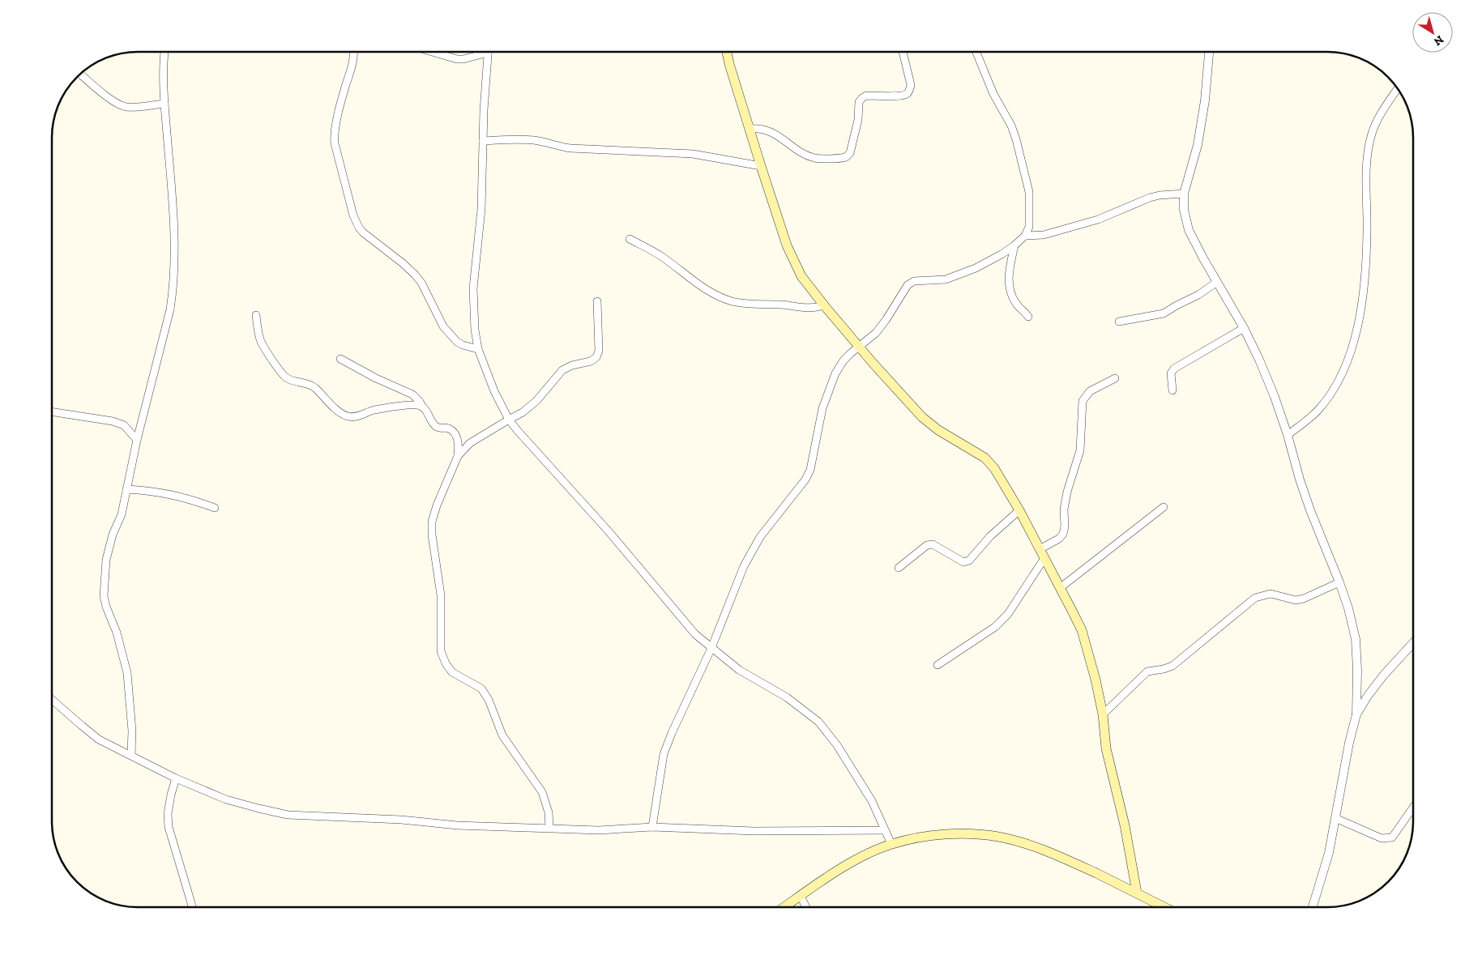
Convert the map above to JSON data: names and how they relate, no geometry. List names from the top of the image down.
{
  "north": "bottom right"
}
